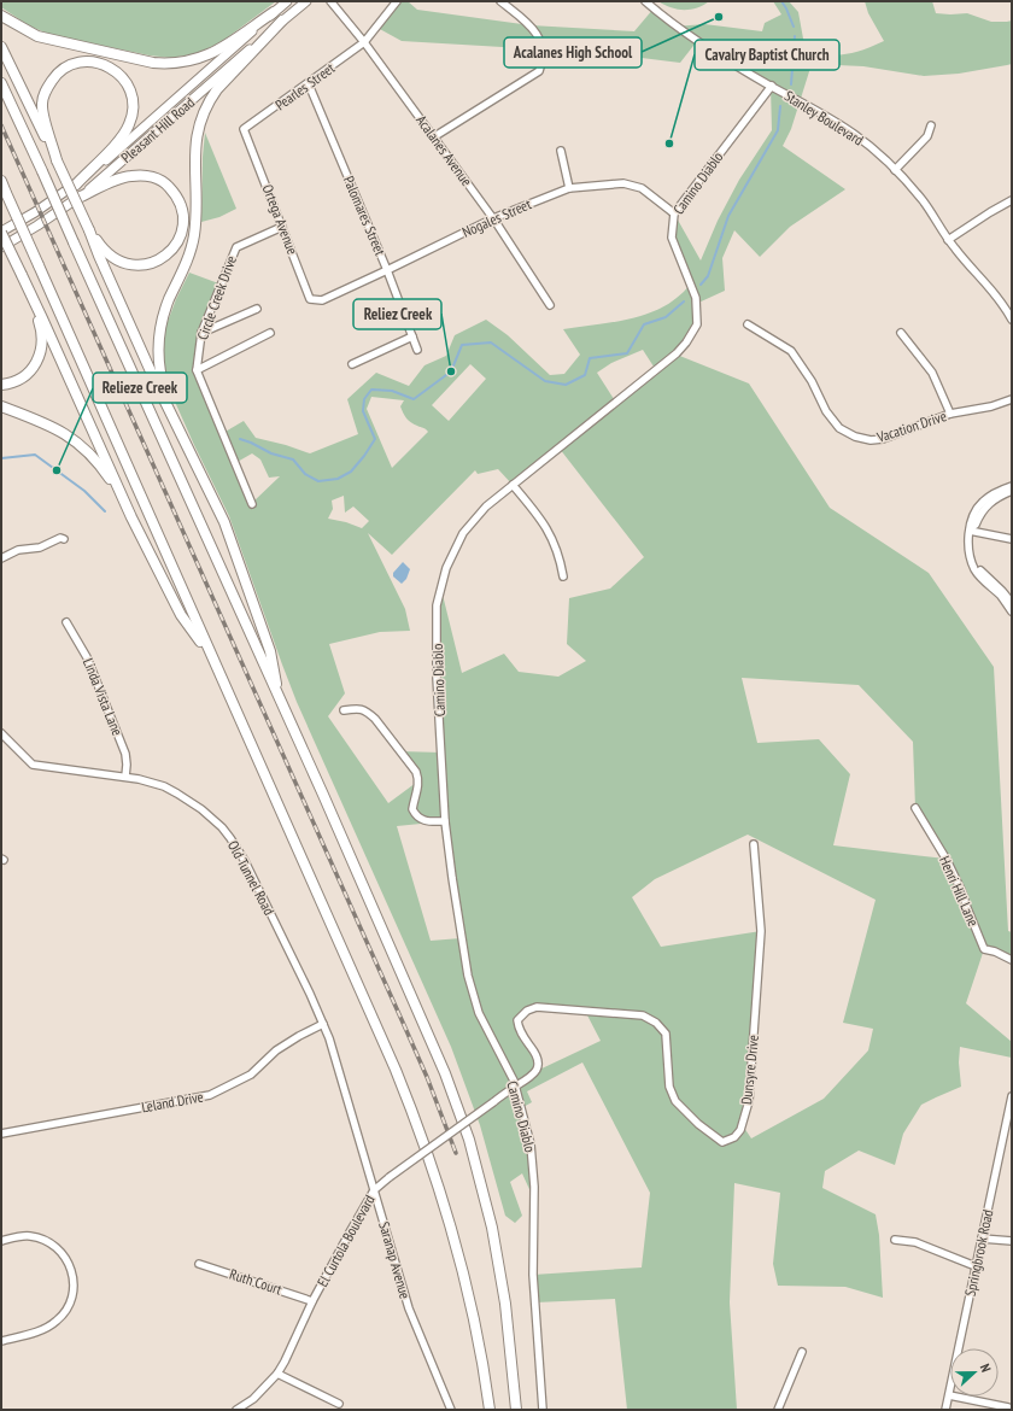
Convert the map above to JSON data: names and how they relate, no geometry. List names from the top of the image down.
{
  "streets": {
    "main road": ["Pleasant Hill Road"],
    "street": [
      "Pearles Street",
      "Stanley Boulevard",
      "Acalanes Avenue",
      "Camino Diablo",
      "Palomares Street",
      "Nogales Street",
      "Ortega Avenue",
      "Circle Creek Drive",
      "Vacation Drive",
      "Linda Vista Lane",
      "Old Tunnel Road",
      "Henri Hill Lane",
      "Dunsyre Drive",
      "Leland Drive",
      "El Curtola Boulevard",
      "Springbrook Road",
      "Saranap Avenue",
      "Ruth Court"
    ]
  },
  "crossings": [
    ["Pearles Street", "Acalanes Avenue"],
    ["Pearles Street", "Palomares Street"],
    ["Pearles Street", "Ortega Avenue"],
    ["Stanley Boulevard", "Camino Diablo"],
    ["Acalanes Avenue", "Nogales Street"],
    ["Camino Diablo", "Nogales Street"],
    ["Camino Diablo", "Dunsyre Drive"],
    ["Camino Diablo", "El Curtola Boulevard"],
    ["Palomares Street", "Nogales Street"],
    ["Nogales Street", "Ortega Avenue"],
    ["Ortega Avenue", "Circle Creek Drive"],
    ["Linda Vista Lane", "Old Tunnel Road"],
    ["Old Tunnel Road", "Leland Drive"],
    ["Old Tunnel Road", "Saranap Avenue"],
    ["Dunsyre Drive", "El Curtola Boulevard"],
    ["Leland Drive", "Saranap Avenue"],
    ["El Curtola Boulevard", "Saranap Avenue"],
    ["El Curtola Boulevard", "Ruth Court"]
  ],
  "places": [
    "Acalanes High School",
    "Cavalry Baptist Church",
    "Reliez Creek",
    "Relieze Creek"
  ],
  "north": "right"
}
